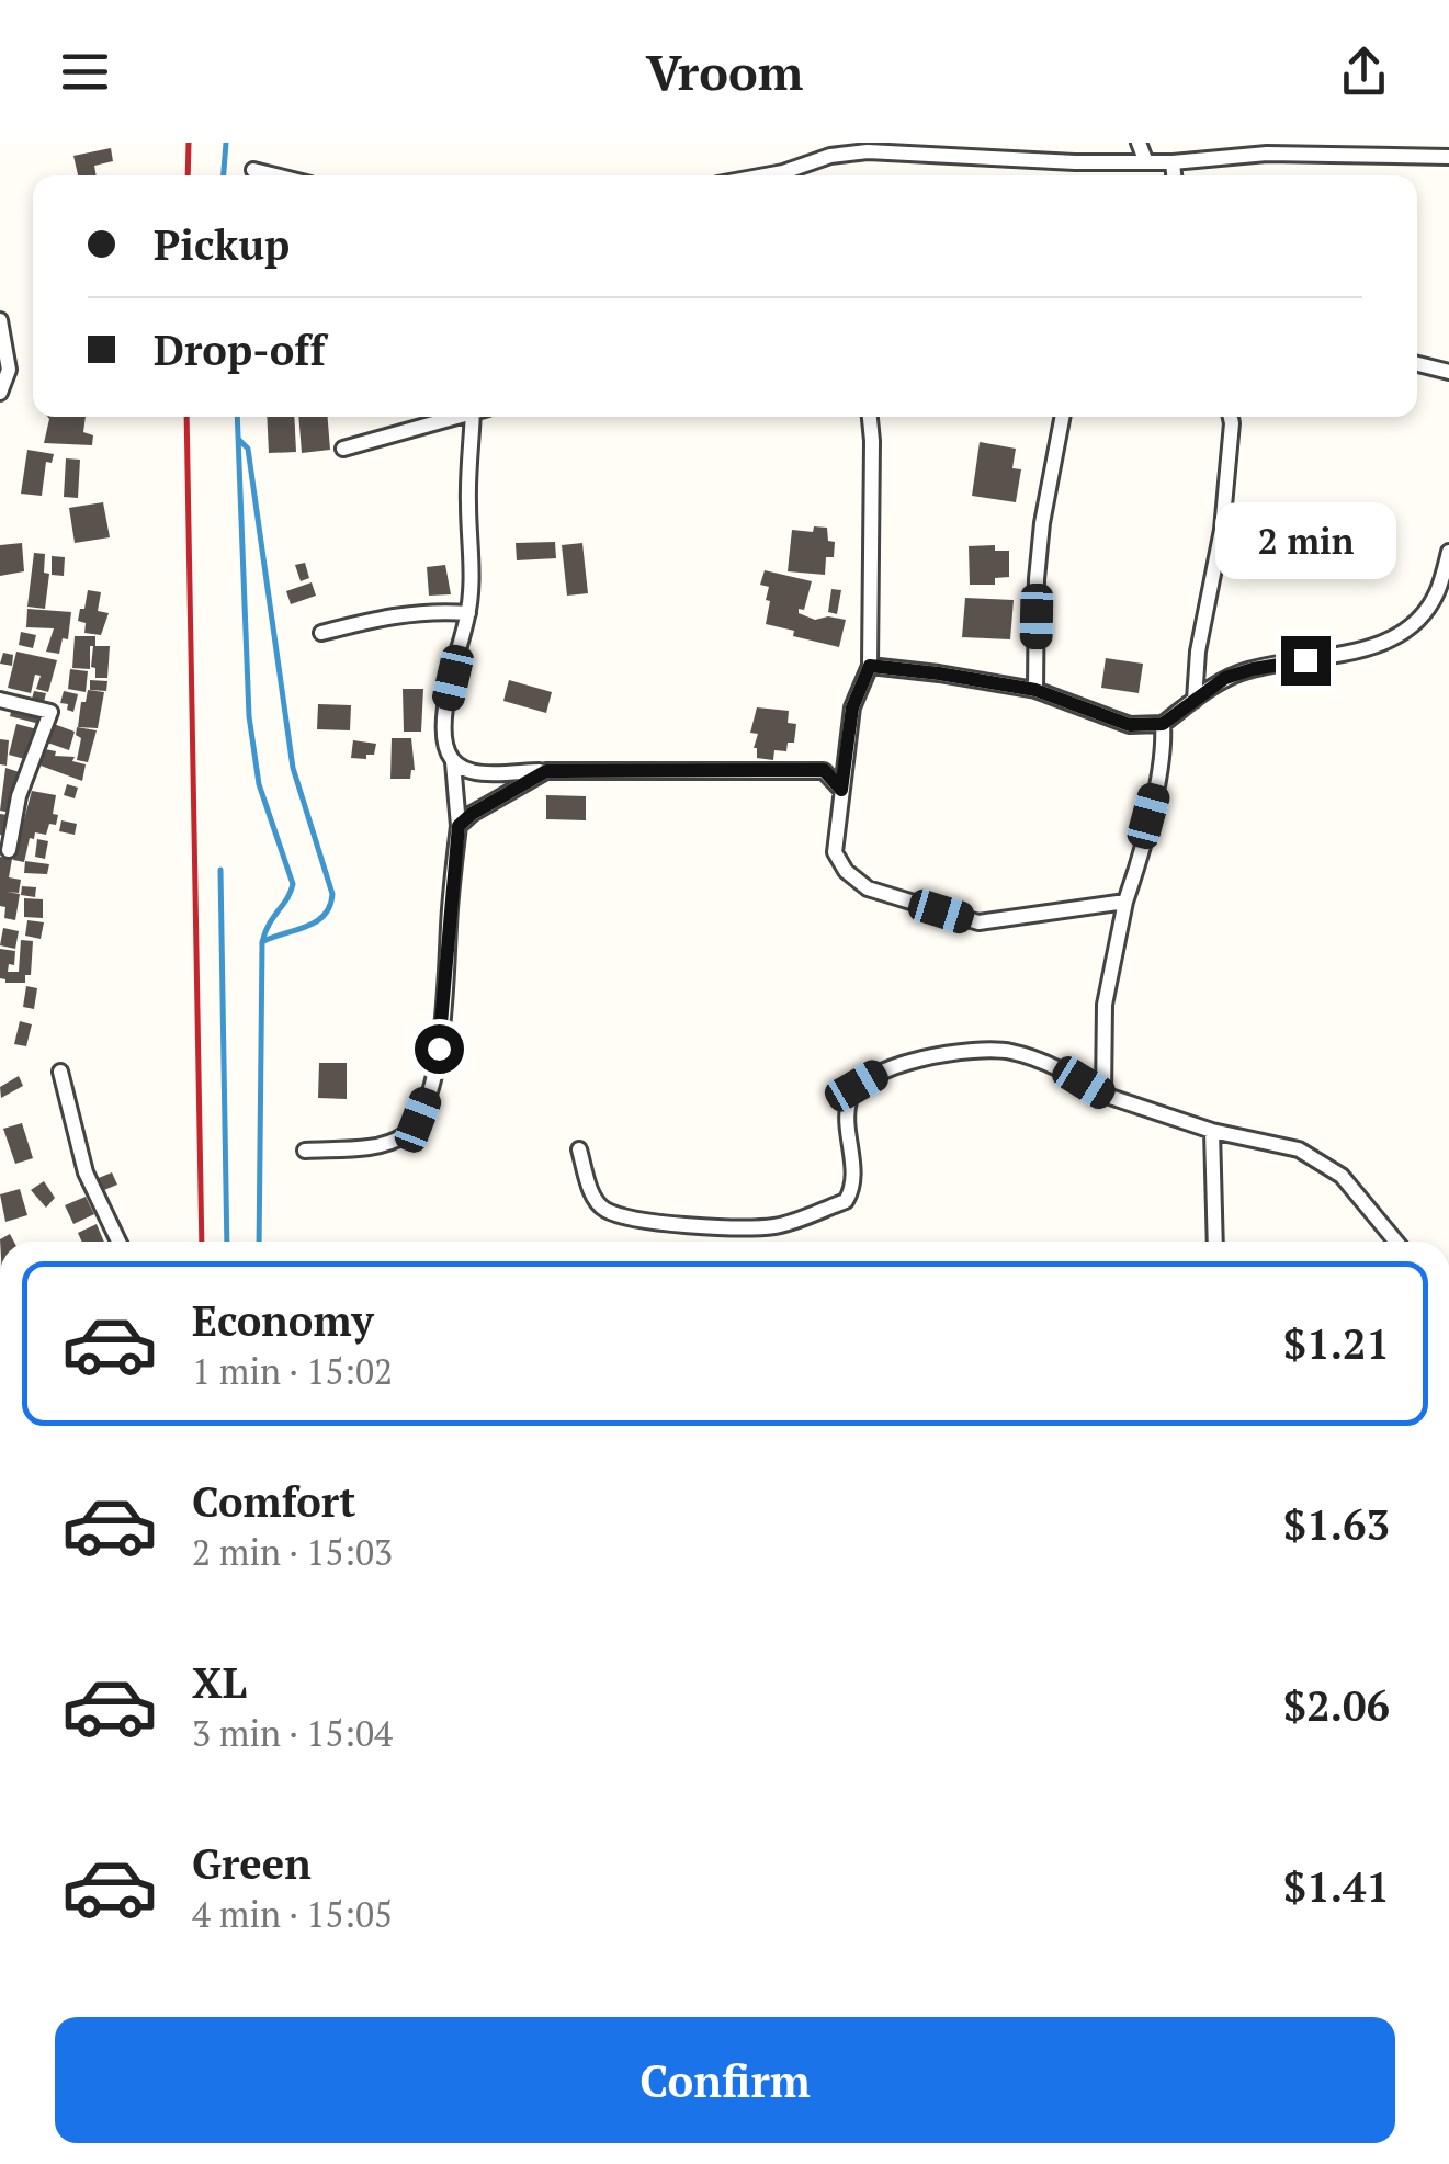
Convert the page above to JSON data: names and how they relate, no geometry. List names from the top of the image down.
{
  "page": {
    "header": "Vroom",
    "banner": ["Pickup", "Drop-off"],
    "bubble": "2 min",
    "list": [
      {
        "name": "Economy",
        "note": "1 min · 15:02",
        "value": "$1.21"
      },
      {
        "name": "Comfort",
        "note": "2 min · 15:03",
        "value": "$1.63"
      },
      {
        "name": "XL",
        "note": "3 min · 15:04",
        "value": "$2.06"
      },
      {
        "name": "Green",
        "note": "4 min · 15:05",
        "value": "$1.41"
      }
    ],
    "buttons": "Confirm"
  }
}
